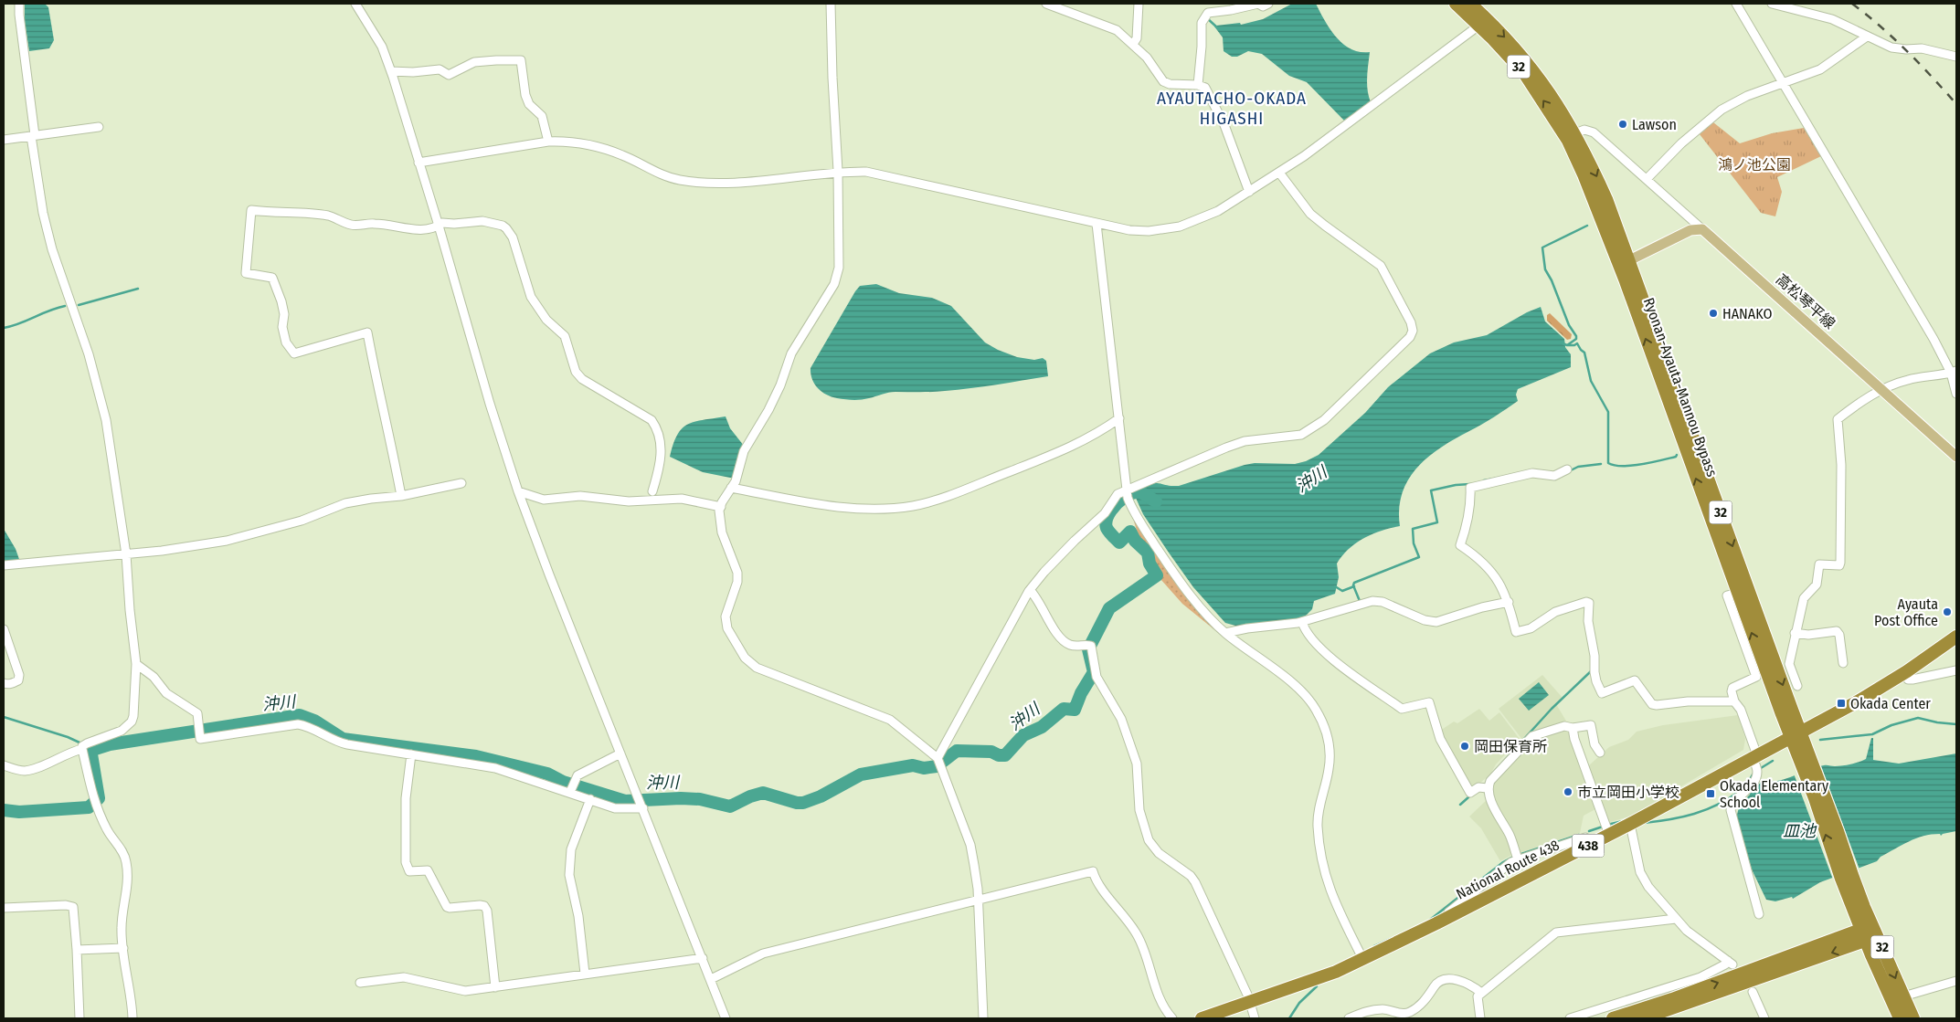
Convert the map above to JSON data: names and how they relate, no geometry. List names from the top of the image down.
{
  "streets": {
    "highway": [
      "32",
      "Ryonan-Ayauta-Mannou Bypass",
      "438",
      "National Route 438"
    ],
    "main road": ["高松琴平線"]
  },
  "crossings": [
    ["Ryonan-Ayauta-Mannou Bypass", "National Route 438"]
  ],
  "districts": ["AYAUTACHO-OKADA HIGASHI"],
  "water": ["沖川", "皿池"],
  "parks": ["鴻ノ池公園"],
  "places": {
    "other": [
      "Lawson",
      "HANAKO",
      "Ayauta Post Office",
      "岡田保育所",
      "市立岡田小学校"
    ],
    "transit": ["Okada Center", "Okada Elementary School"]
  }
}
